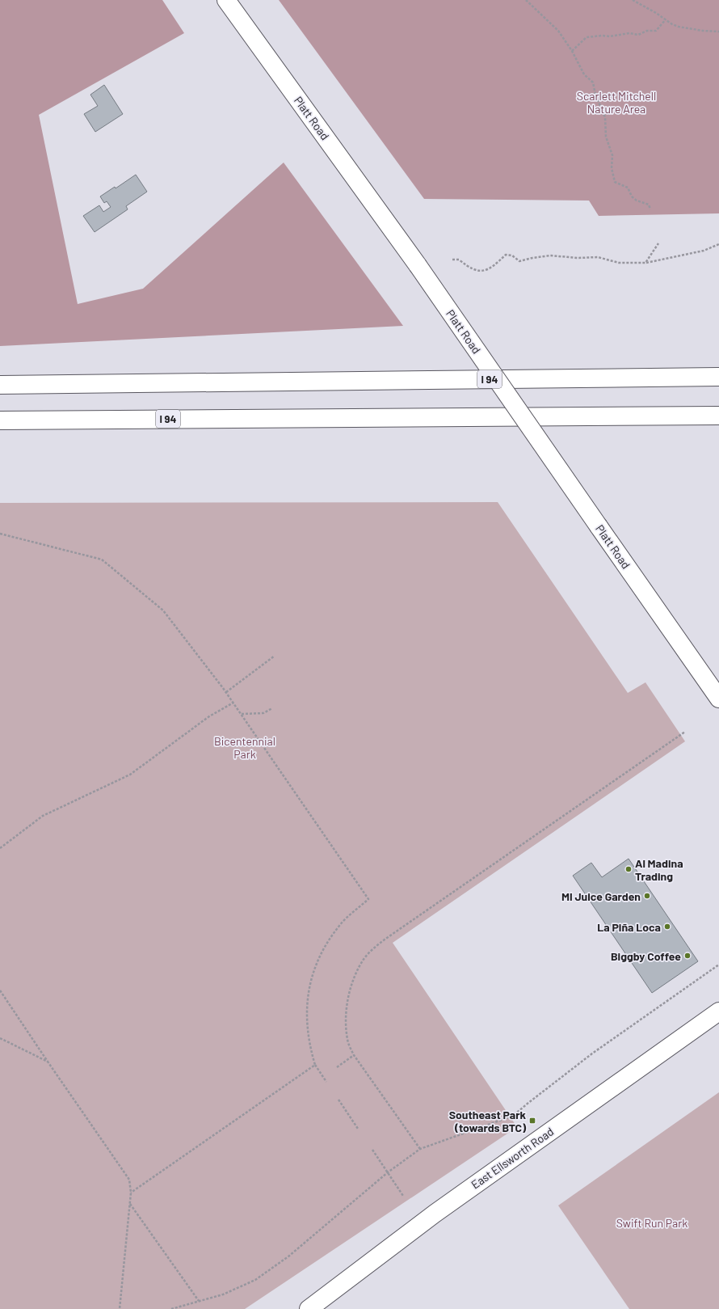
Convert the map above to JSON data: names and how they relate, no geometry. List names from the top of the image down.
{
  "streets": {
    "main road": ["Platt Road", "I 94", "East Ellsworth Road"]
  },
  "parks": ["Scarlett Mitchell Nature Area", "Bicentennial Park", "Swift Run Park"],
  "places": {
    "other": [
      "Al Madina Trading",
      "MI Juice Garden",
      "La Piña Loca",
      "Biggby Coffee"
    ],
    "transit": ["Southeast Park (towards BTC)"]
  }
}
